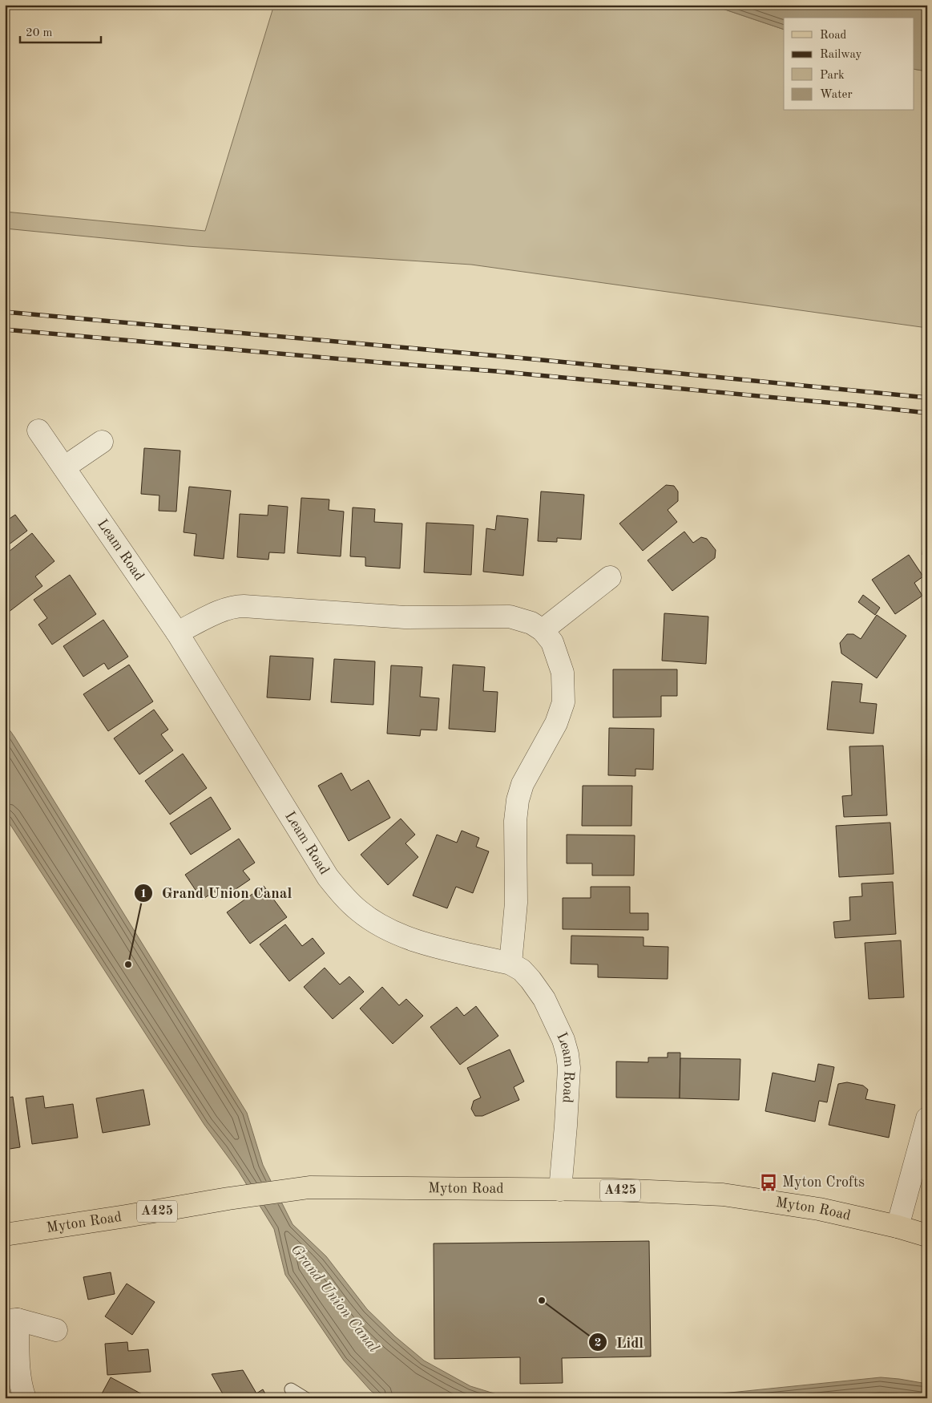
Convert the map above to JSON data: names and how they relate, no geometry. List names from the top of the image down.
{
  "streets": {
    "main road": ["Myton Road", "A425"],
    "street": ["Leam Road"]
  },
  "crossings": [
    ["Leam Road", "Myton Road"]
  ],
  "water": ["Grand Union Canal"],
  "places": {
    "other": ["Grand Union Canal", "Lidl"],
    "bus stop": ["Myton Crofts"]
  },
  "legend": [
    "Road",
    "Railway",
    "Park",
    "Water"
  ],
  "scale_bar": "20 m"
}
